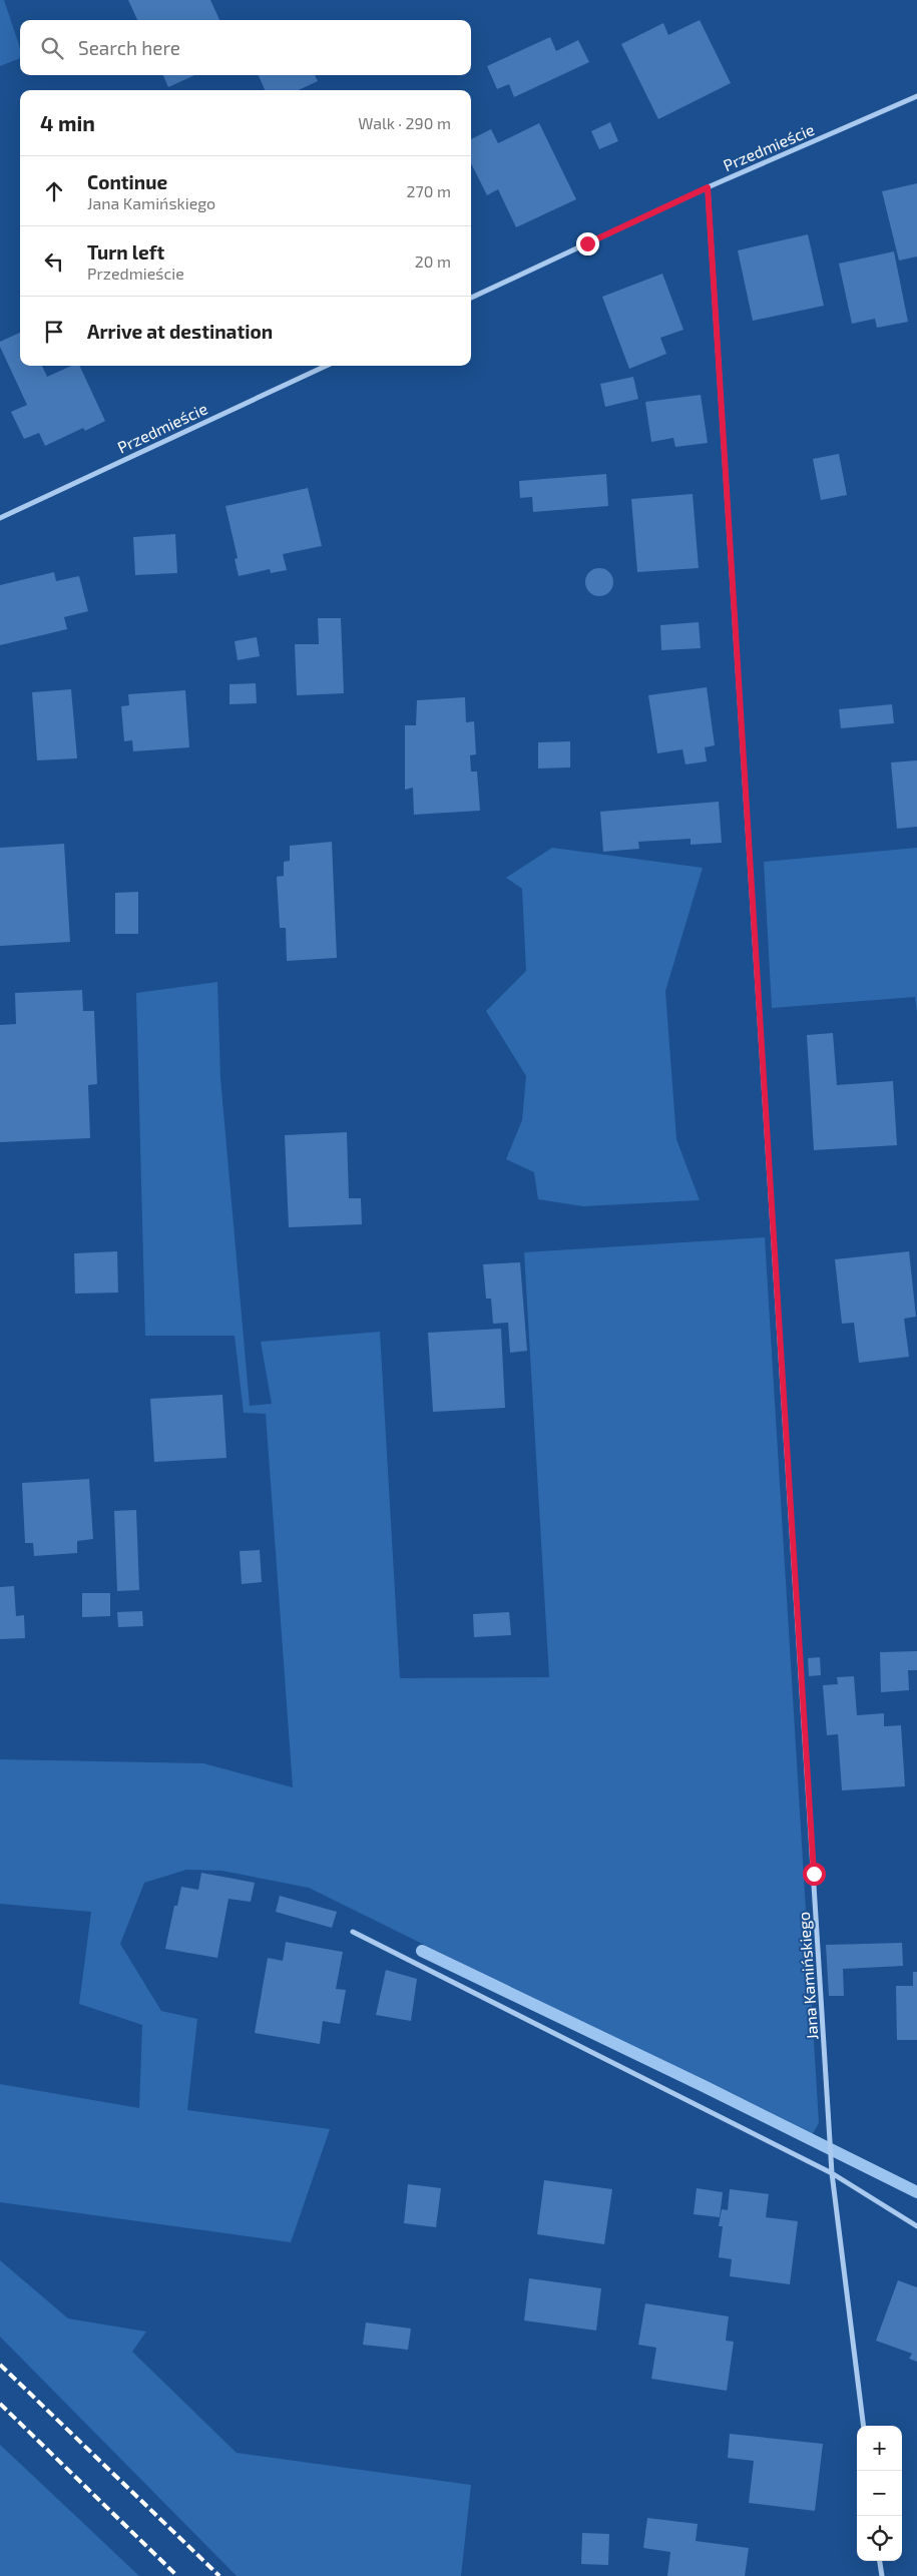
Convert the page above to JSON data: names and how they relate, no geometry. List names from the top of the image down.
{
  "streets": {
    "street": ["Przedmieście", "Jana Kamińskiego"]
  },
  "crossings": [
    ["Przedmieście", "Jana Kamińskiego"]
  ],
  "page": {
    "search": "Search here",
    "heading": ["4 min", "Walk · 290 m"],
    "list": [
      ["Continue", "Jana Kamińskiego", "270 m"],
      ["Turn left", "Przedmieście", "20 m"],
      "Arrive at destination"
    ],
    "map_buttons": ["+", "−"]
  }
}
